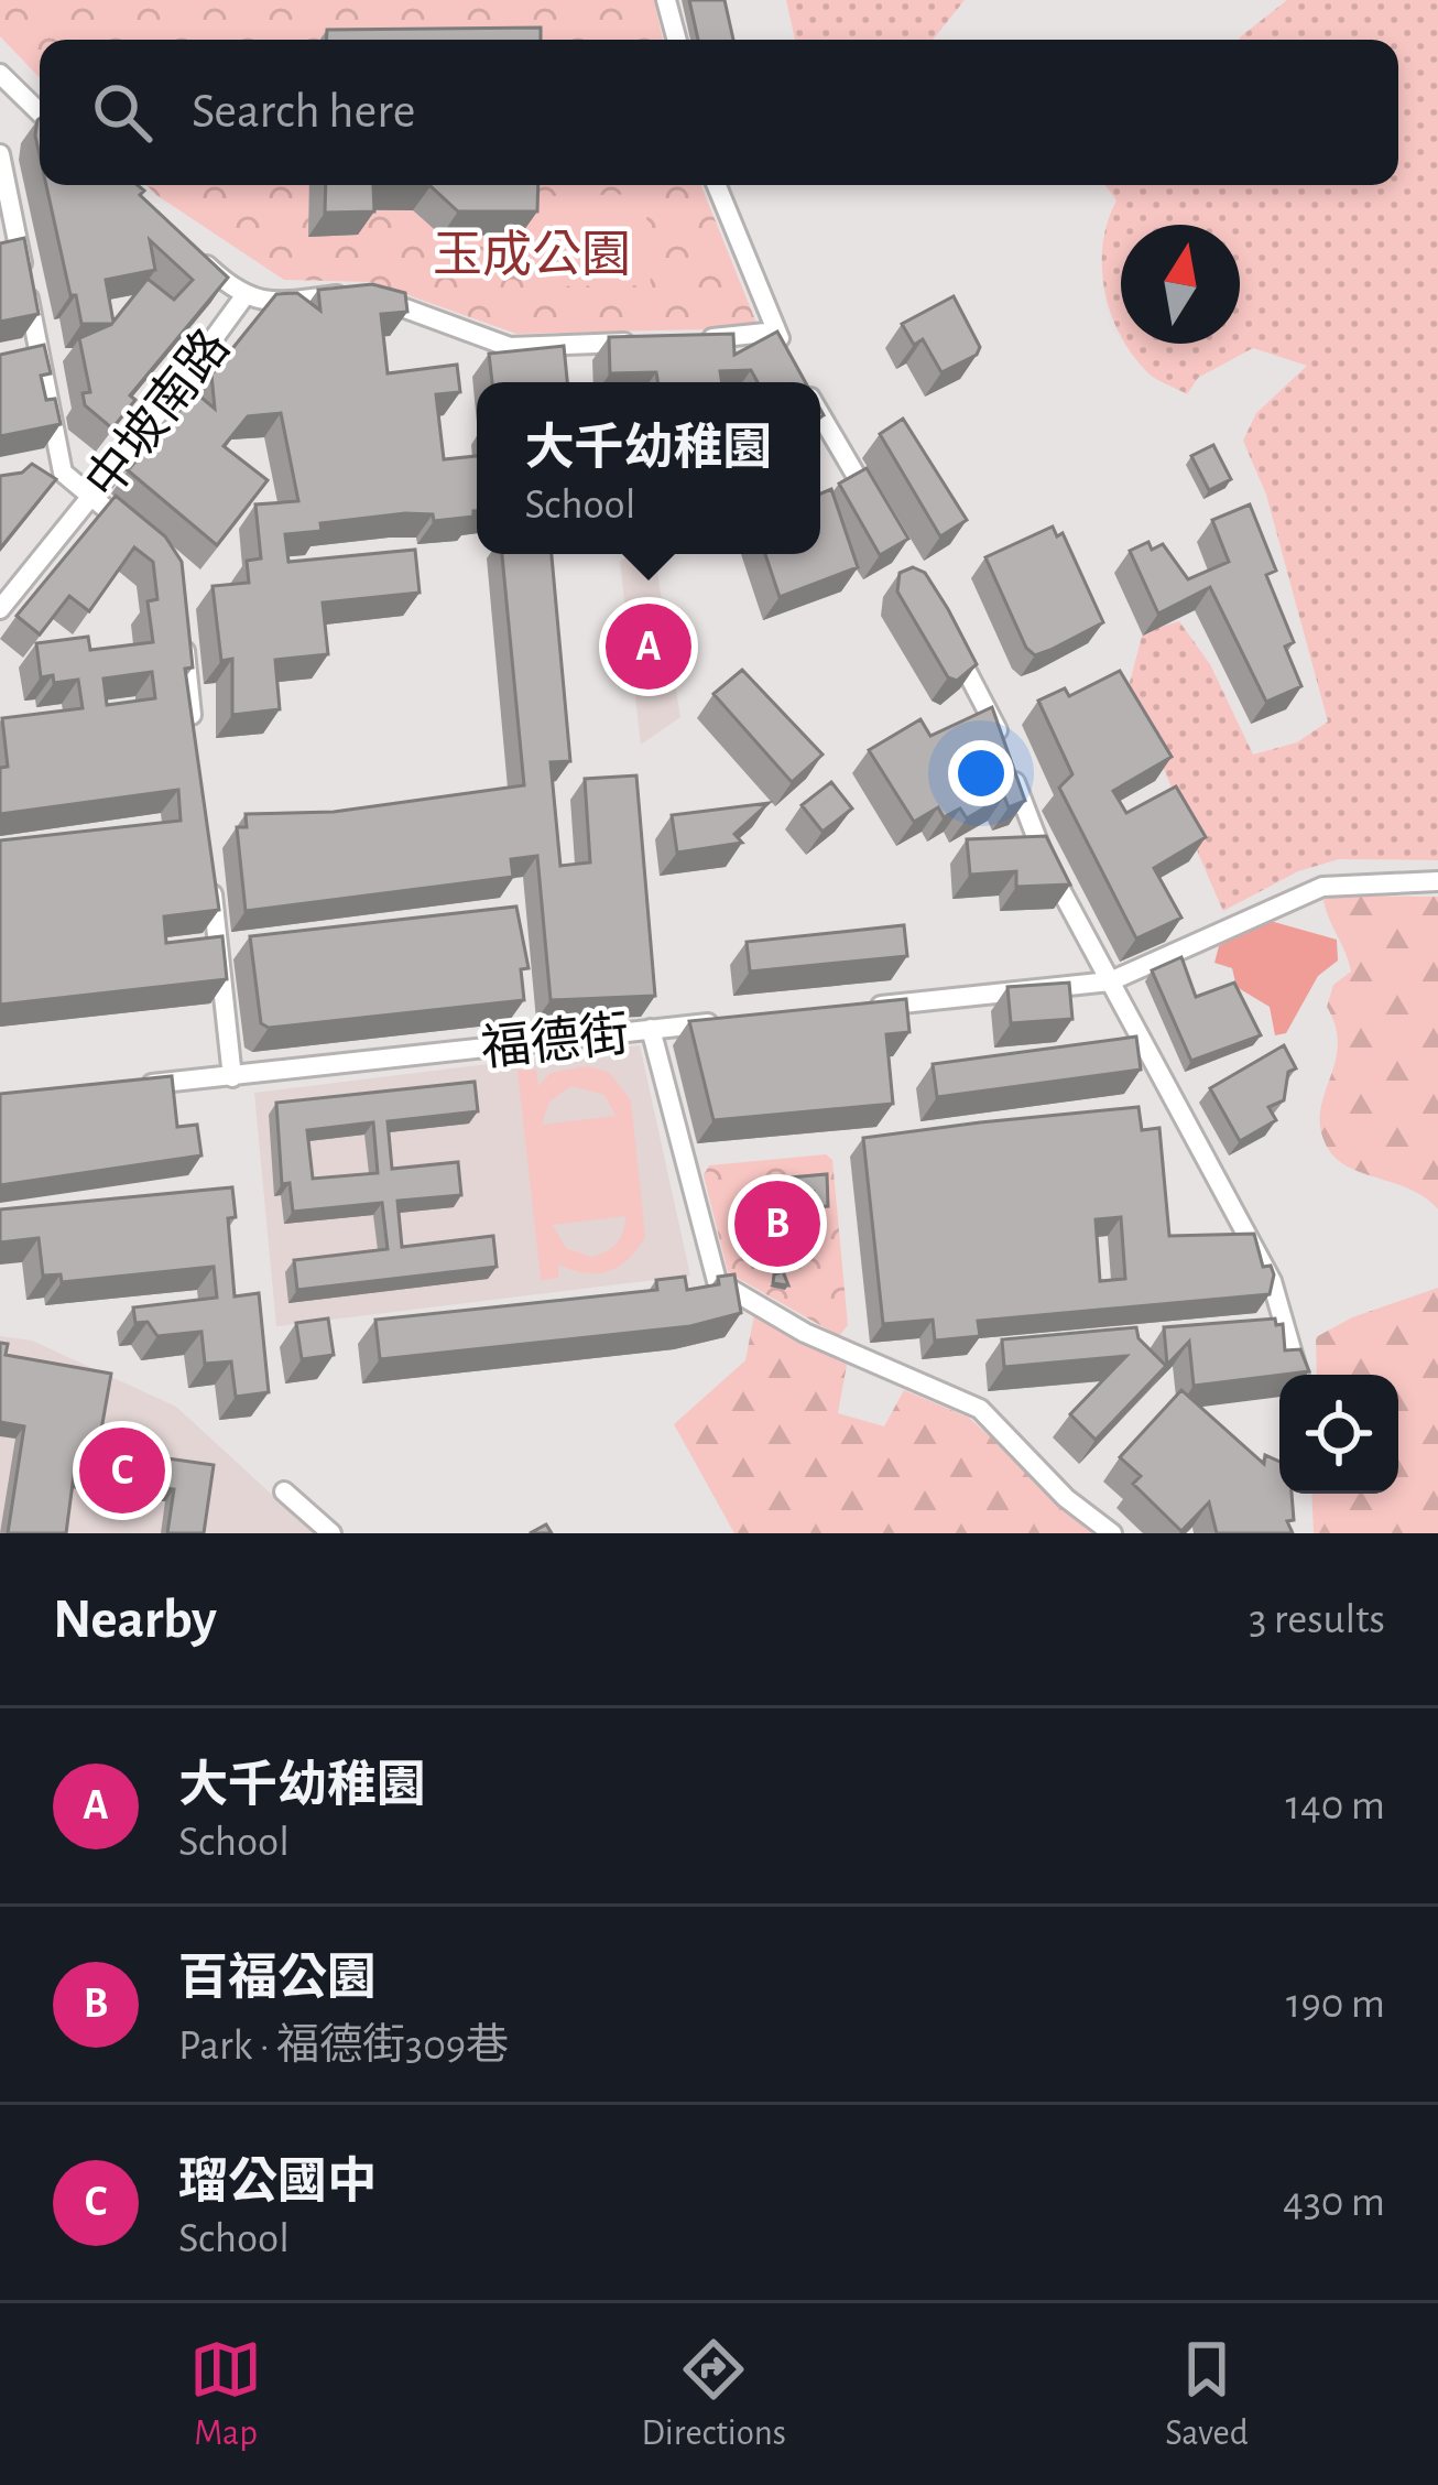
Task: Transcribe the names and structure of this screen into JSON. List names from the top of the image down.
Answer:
{
  "streets": {
    "street": ["中坡南路", "福德街"]
  },
  "parks": ["玉成公園"],
  "north": "top",
  "page": {
    "search": "Search here",
    "popup": ["大千幼稚園", "School"],
    "pins": ["A", "B", "C"],
    "heading": ["Nearby", "3 results"],
    "list": [
      {
        "mark": "A",
        "name": "大千幼稚園",
        "note": "School",
        "value": "140 m"
      },
      {
        "mark": "B",
        "name": "百福公園",
        "note": "Park · 福德街309巷",
        "value": "190 m"
      },
      {
        "mark": "C",
        "name": "瑠公國中",
        "note": "School",
        "value": "430 m"
      }
    ],
    "nav": ["Map", "Directions", "Saved"]
  }
}
